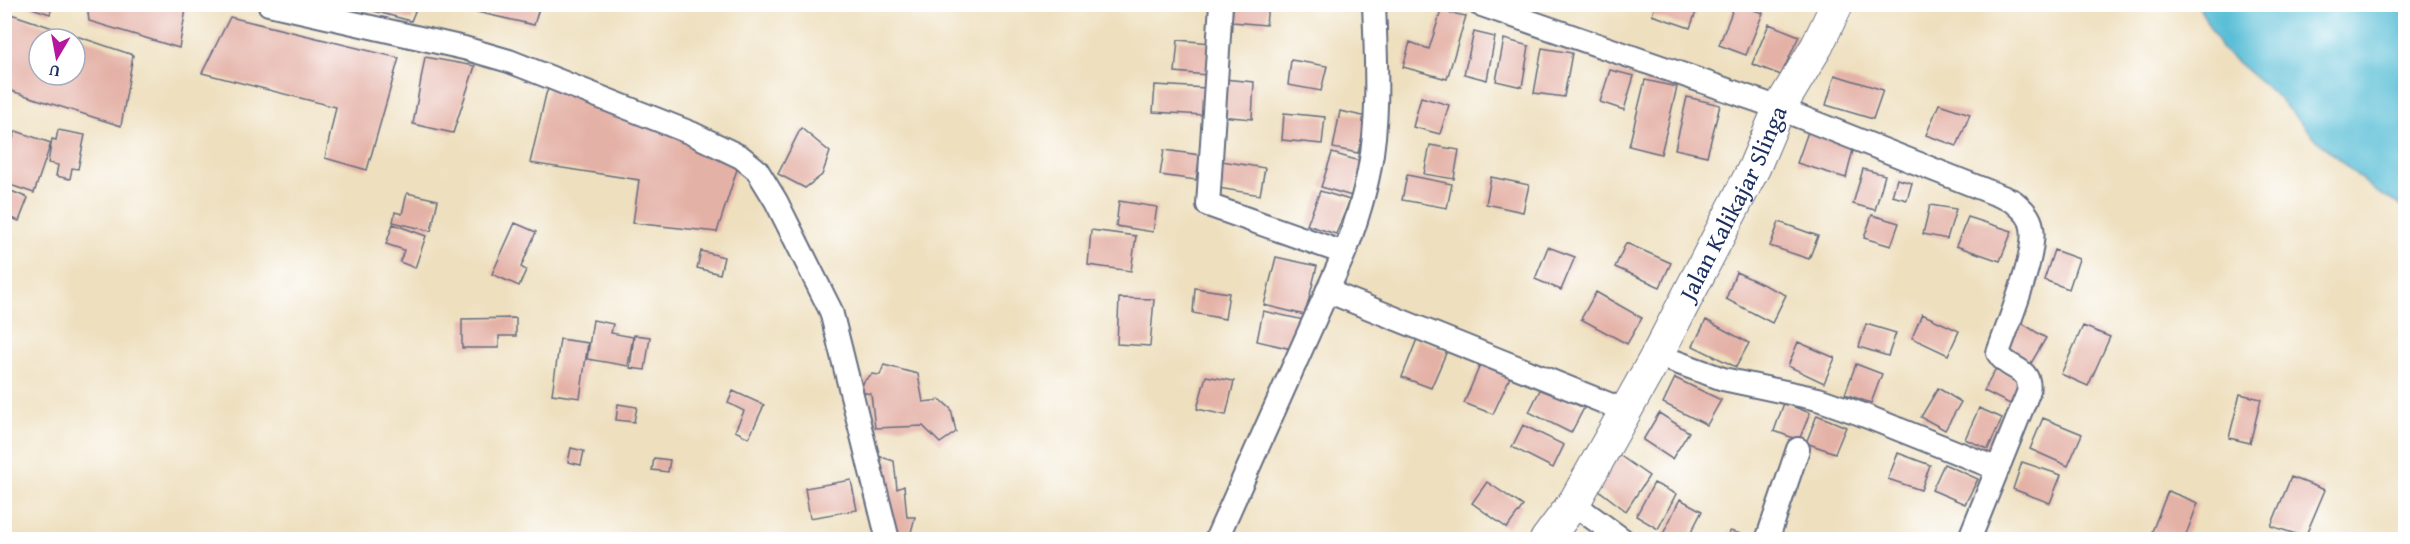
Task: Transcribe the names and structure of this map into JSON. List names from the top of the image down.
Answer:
{
  "streets": {
    "street": ["Jalan Kalikajar Slinga"]
  },
  "north": "bottom"
}
